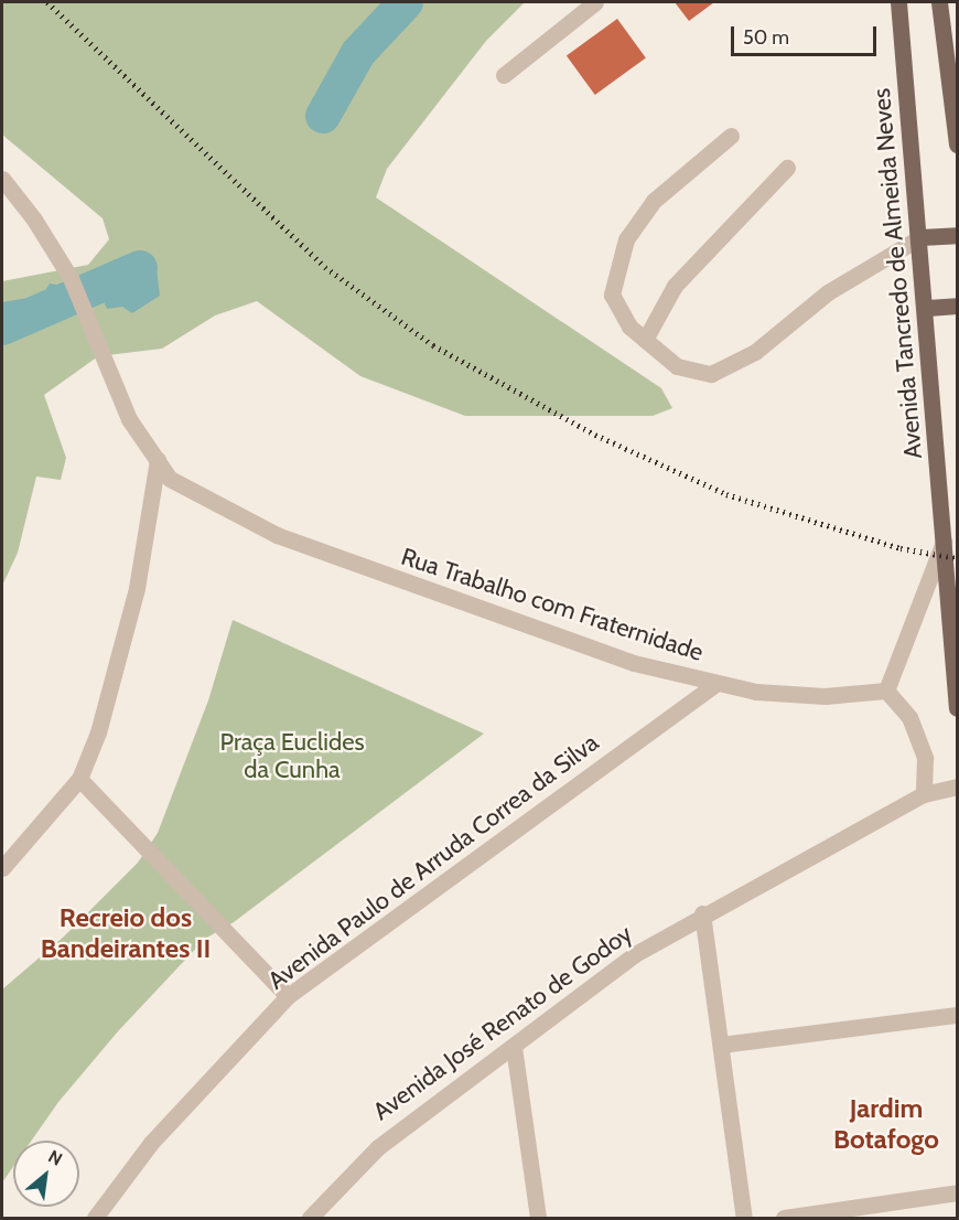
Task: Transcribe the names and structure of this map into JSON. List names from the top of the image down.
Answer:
{
  "streets": {
    "main road": ["Avenida Tancredo de Almeida Neves"],
    "street": ["Rua Trabalho com Fraternidade", "Avenida Paulo de Arruda Correa da Silva", "Avenida José Renato de Godoy"]
  },
  "crossings": [
    ["Avenida Tancredo de Almeida Neves", "Rua Trabalho com Fraternidade"],
    ["Rua Trabalho com Fraternidade", "Avenida Paulo de Arruda Correa da Silva"]
  ],
  "districts": ["Recreio dos Bandeirantes II", "Jardim Botafogo"],
  "parks": ["Praça Euclides da Cunha"],
  "scale_bar": "50 m",
  "north": "top right"
}
